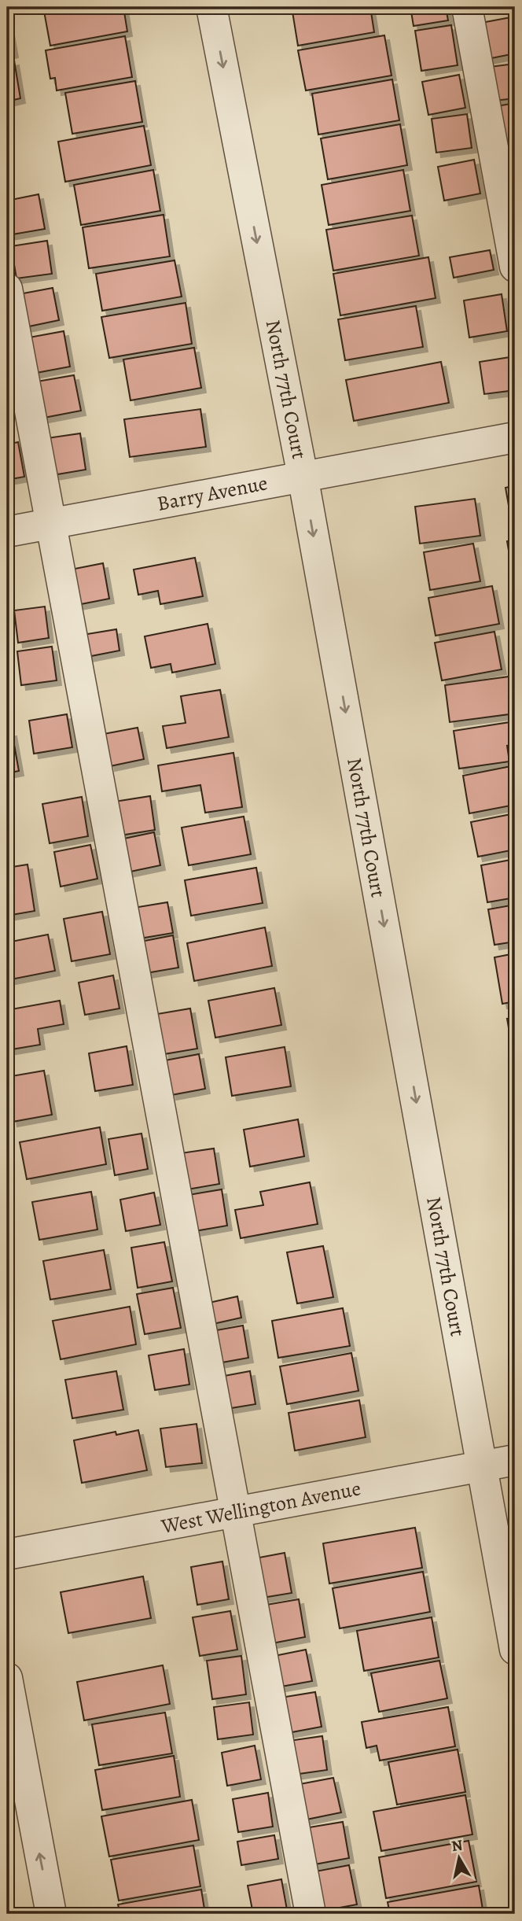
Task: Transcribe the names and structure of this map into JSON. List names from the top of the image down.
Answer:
{
  "streets": {
    "street": ["North 77th Court", "Barry Avenue", "West Wellington Avenue"]
  },
  "crossings": [
    ["North 77th Court", "Barry Avenue"],
    ["North 77th Court", "West Wellington Avenue"]
  ],
  "north": "top"
}
